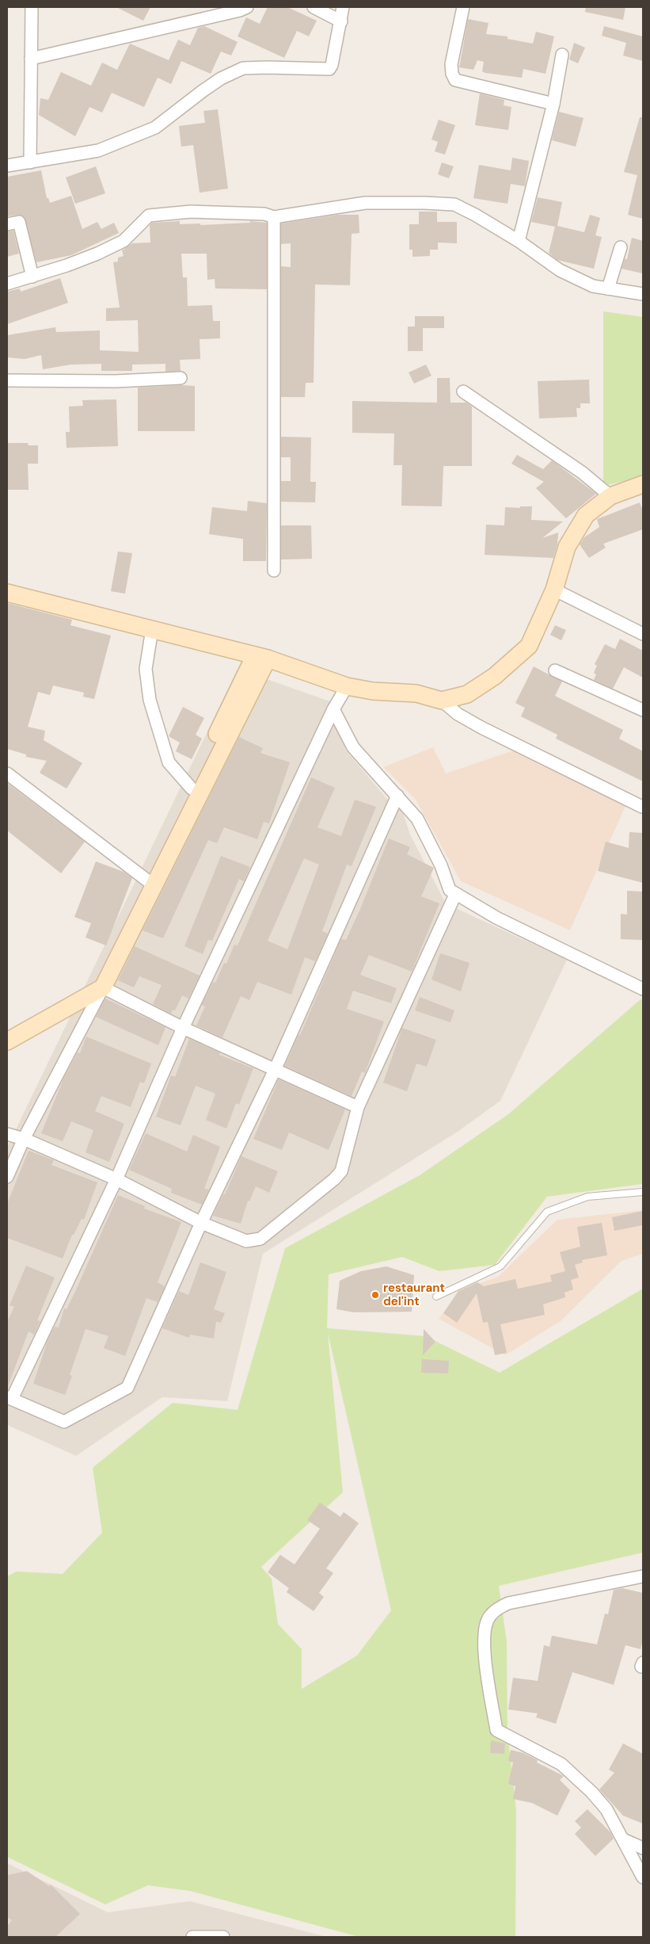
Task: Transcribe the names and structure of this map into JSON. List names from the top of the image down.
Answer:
{
  "places": ["restaurant del'int"]
}
